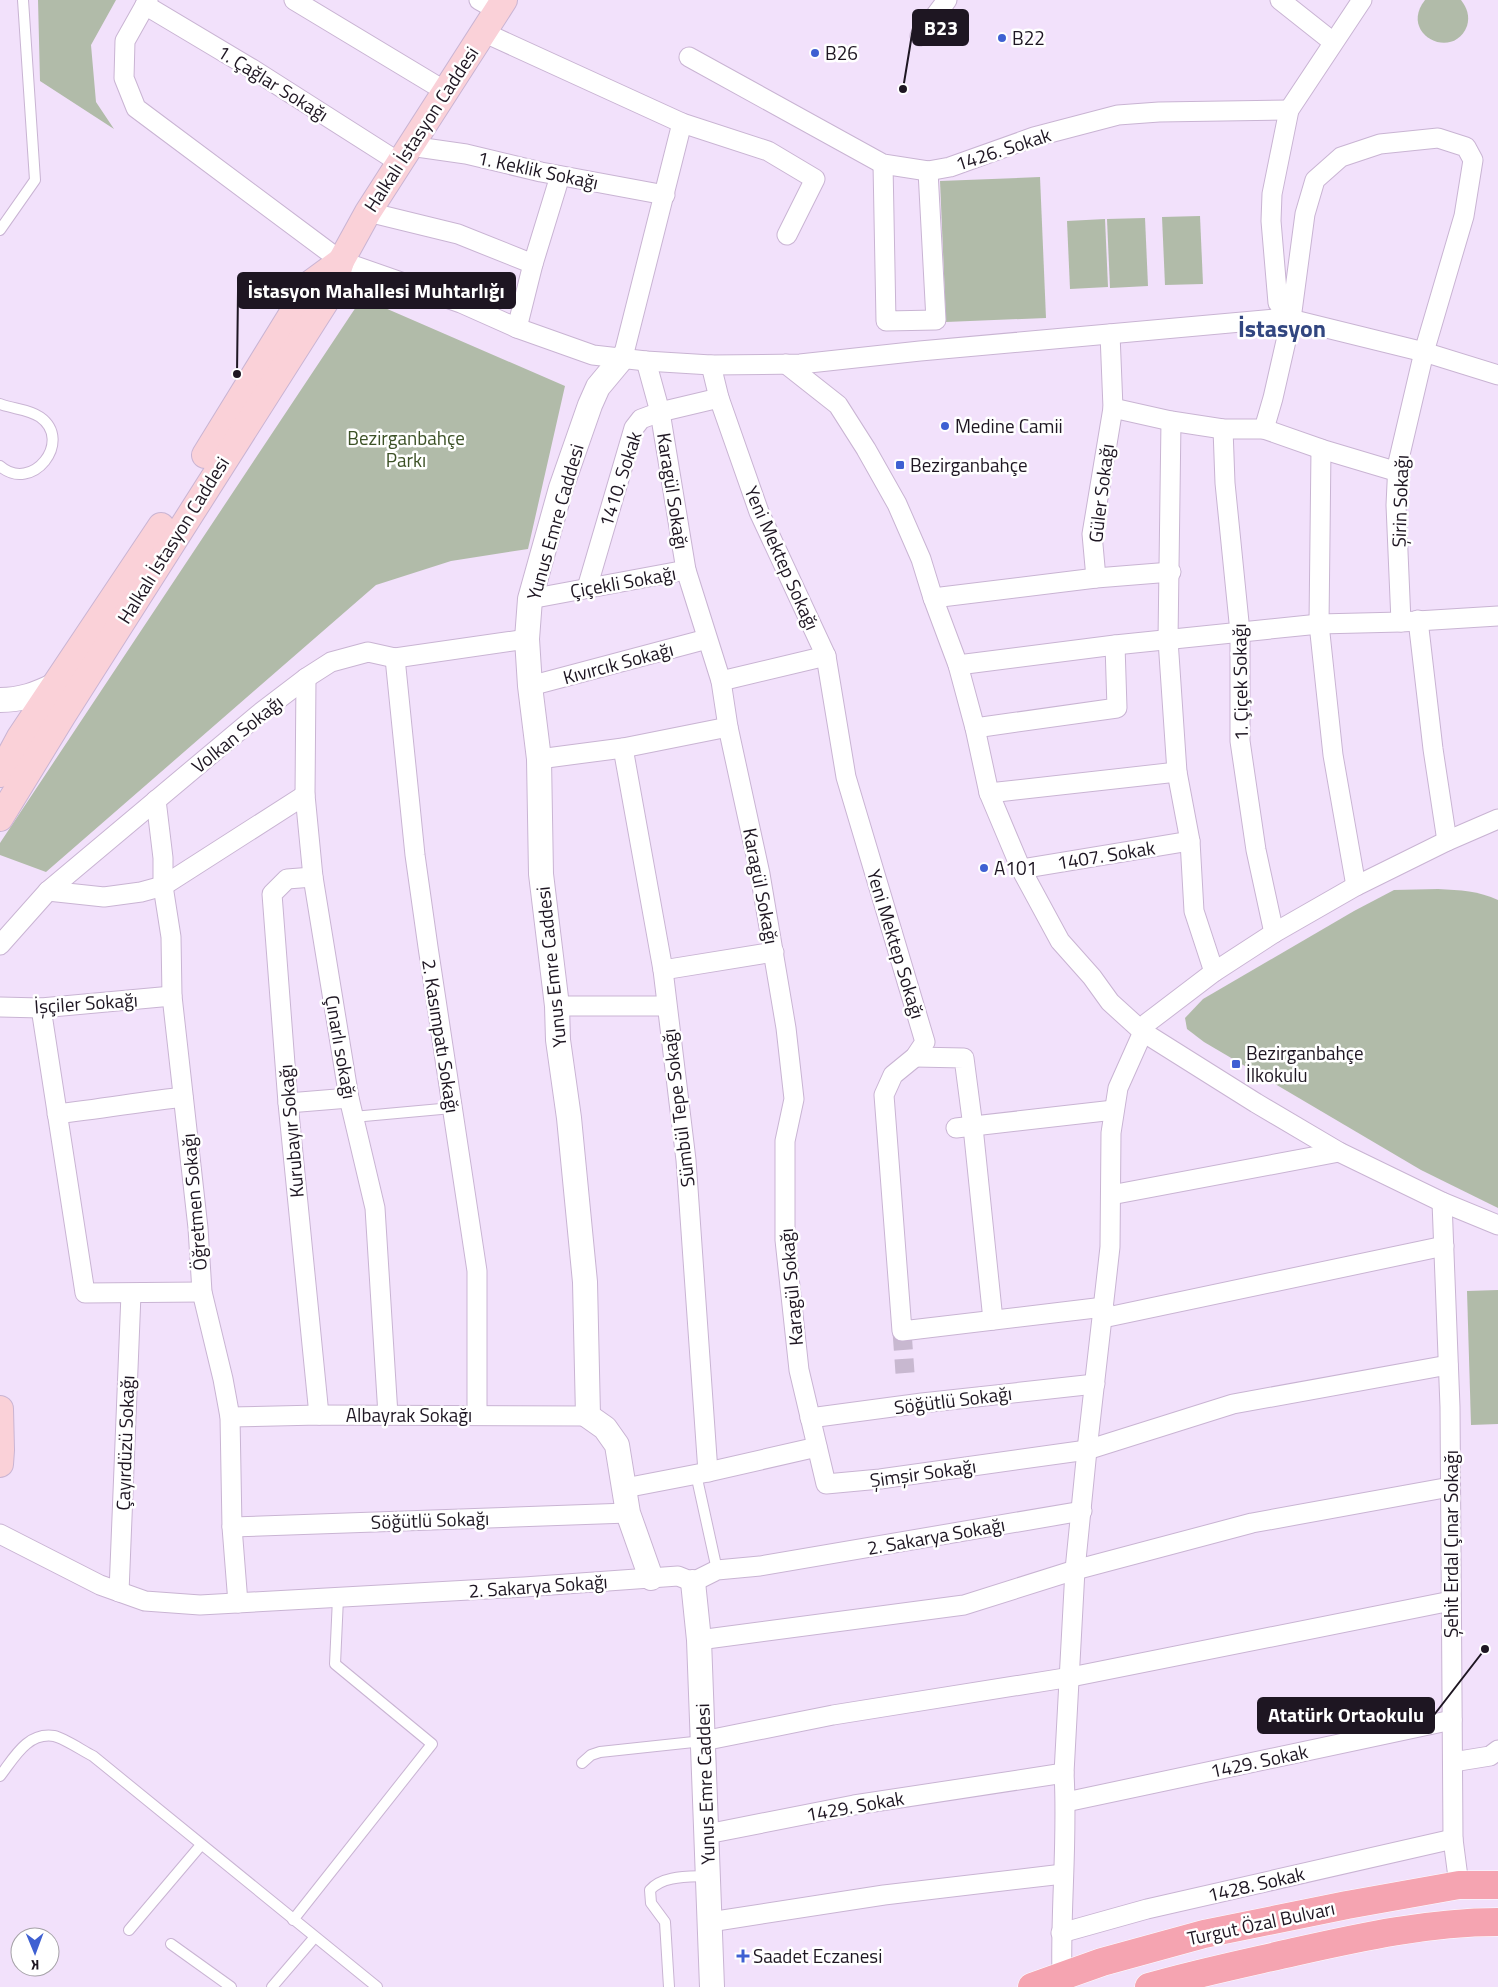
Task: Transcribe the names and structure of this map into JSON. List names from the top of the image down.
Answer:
{
  "streets": {
    "main road": ["Halkalı İstasyon Caddesi", "Turgut Özal Bulvarı"],
    "street": [
      "1. Çağlar Sokağı",
      "1426. Sokak",
      "1. Keklik Sokağı",
      "1410. Sokak",
      "Karagül Sokağı",
      "Güler Sokağı",
      "Şirin Sokağı",
      "Yunus Emre Caddesi",
      "Yeni Mektep Sokağı",
      "Çiçekli Sokağı",
      "Kıvırcık Sokağı",
      "1. Çiçek Sokağı",
      "Volkan Sokağı",
      "1407. Sokak",
      "İşçiler Sokağı",
      "2. Kasımpatı Sokağı",
      "Çınarlı sokağı",
      "Sümbül Tepe Sokağı",
      "Kurubayır Sokağı",
      "Öğretmen Sokağı",
      "Söğütlü Sokağı",
      "Albayrak Sokağı",
      "Çayırdüzü Sokağı",
      "Şimşir Sokağı",
      "2. Sakarya Sokağı",
      "Şehit Erdal Çınar Sokağı",
      "1429. Sokak",
      "1428. Sokak"
    ]
  },
  "crossings": [
    ["1. Çağlar Sokağı", "Halkalı İstasyon Caddesi"],
    ["1. Çağlar Sokağı", "1. Keklik Sokağı"],
    ["Halkalı İstasyon Caddesi", "1. Keklik Sokağı"],
    ["1410. Sokak", "Karagül Sokağı"],
    ["1410. Sokak", "Yeni Mektep Sokağı"],
    ["1410. Sokak", "Çiçekli Sokağı"],
    ["Karagül Sokağı", "Çiçekli Sokağı"],
    ["Karagül Sokağı", "Kıvırcık Sokağı"],
    ["Karagül Sokağı", "Söğütlü Sokağı"],
    ["Karagül Sokağı", "Şimşir Sokağı"],
    ["Yunus Emre Caddesi", "Çiçekli Sokağı"],
    ["Yunus Emre Caddesi", "Kıvırcık Sokağı"],
    ["Yunus Emre Caddesi", "Volkan Sokağı"],
    ["Yunus Emre Caddesi", "Albayrak Sokağı"],
    ["Yunus Emre Caddesi", "2. Sakarya Sokağı"],
    ["Yunus Emre Caddesi", "1429. Sokak"],
    ["Volkan Sokağı", "2. Kasımpatı Sokağı"],
    ["Volkan Sokağı", "Çınarlı sokağı"],
    ["Volkan Sokağı", "Öğretmen Sokağı"],
    ["İşçiler Sokağı", "Öğretmen Sokağı"],
    ["2. Kasımpatı Sokağı", "Albayrak Sokağı"],
    ["Çınarlı sokağı", "Kurubayır Sokağı"],
    ["Çınarlı sokağı", "Albayrak Sokağı"],
    ["Kurubayır Sokağı", "Albayrak Sokağı"],
    ["Öğretmen Sokağı", "Söğütlü Sokağı"],
    ["Öğretmen Sokağı", "Albayrak Sokağı"],
    ["Öğretmen Sokağı", "2. Sakarya Sokağı"],
    ["Söğütlü Sokağı", "Şimşir Sokağı"],
    ["Çayırdüzü Sokağı", "2. Sakarya Sokağı"],
    ["Şehit Erdal Çınar Sokağı", "1429. Sokak"],
    ["Şehit Erdal Çınar Sokağı", "1428. Sokak"],
    ["Şehit Erdal Çınar Sokağı", "Turgut Özal Bulvarı"]
  ],
  "districts": ["İstasyon"],
  "parks": ["Bezirganbahçe Parkı"],
  "places": {
    "other": [
      "B22",
      "B26",
      "B23",
      "İstasyon Mahallesi Muhtarlığı",
      "Medine Camii",
      "A101",
      "Atatürk Ortaokulu"
    ],
    "transit": ["Bezirganbahçe", "Bezirganbahçe İlkokulu"],
    "health": ["Saadet Eczanesi"]
  },
  "north": "bottom"
}
